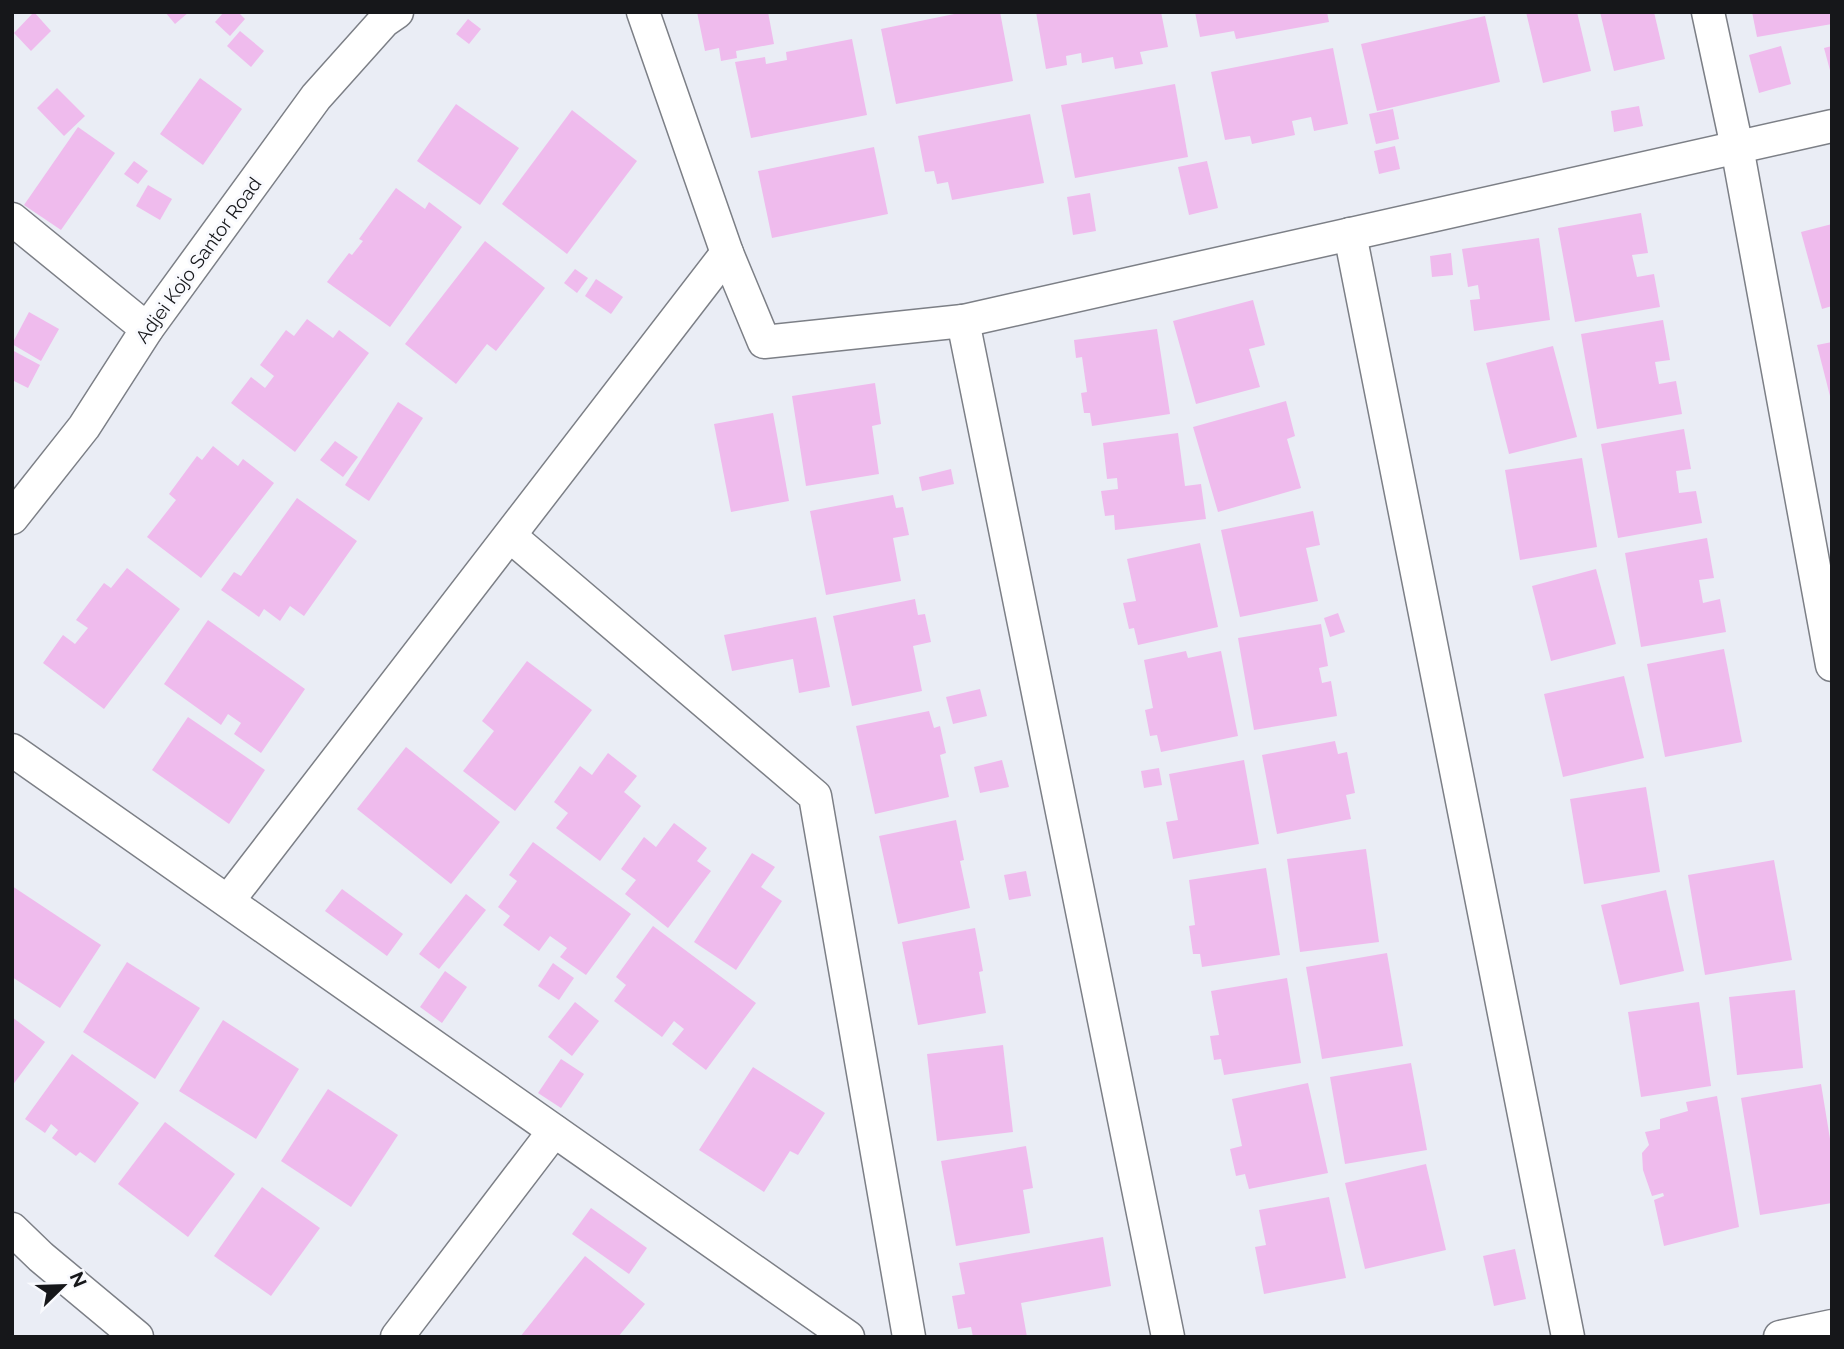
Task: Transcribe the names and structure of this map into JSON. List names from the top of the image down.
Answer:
{
  "streets": {
    "street": ["Adjei Kojo Santor Road"]
  },
  "north": "top right"
}
